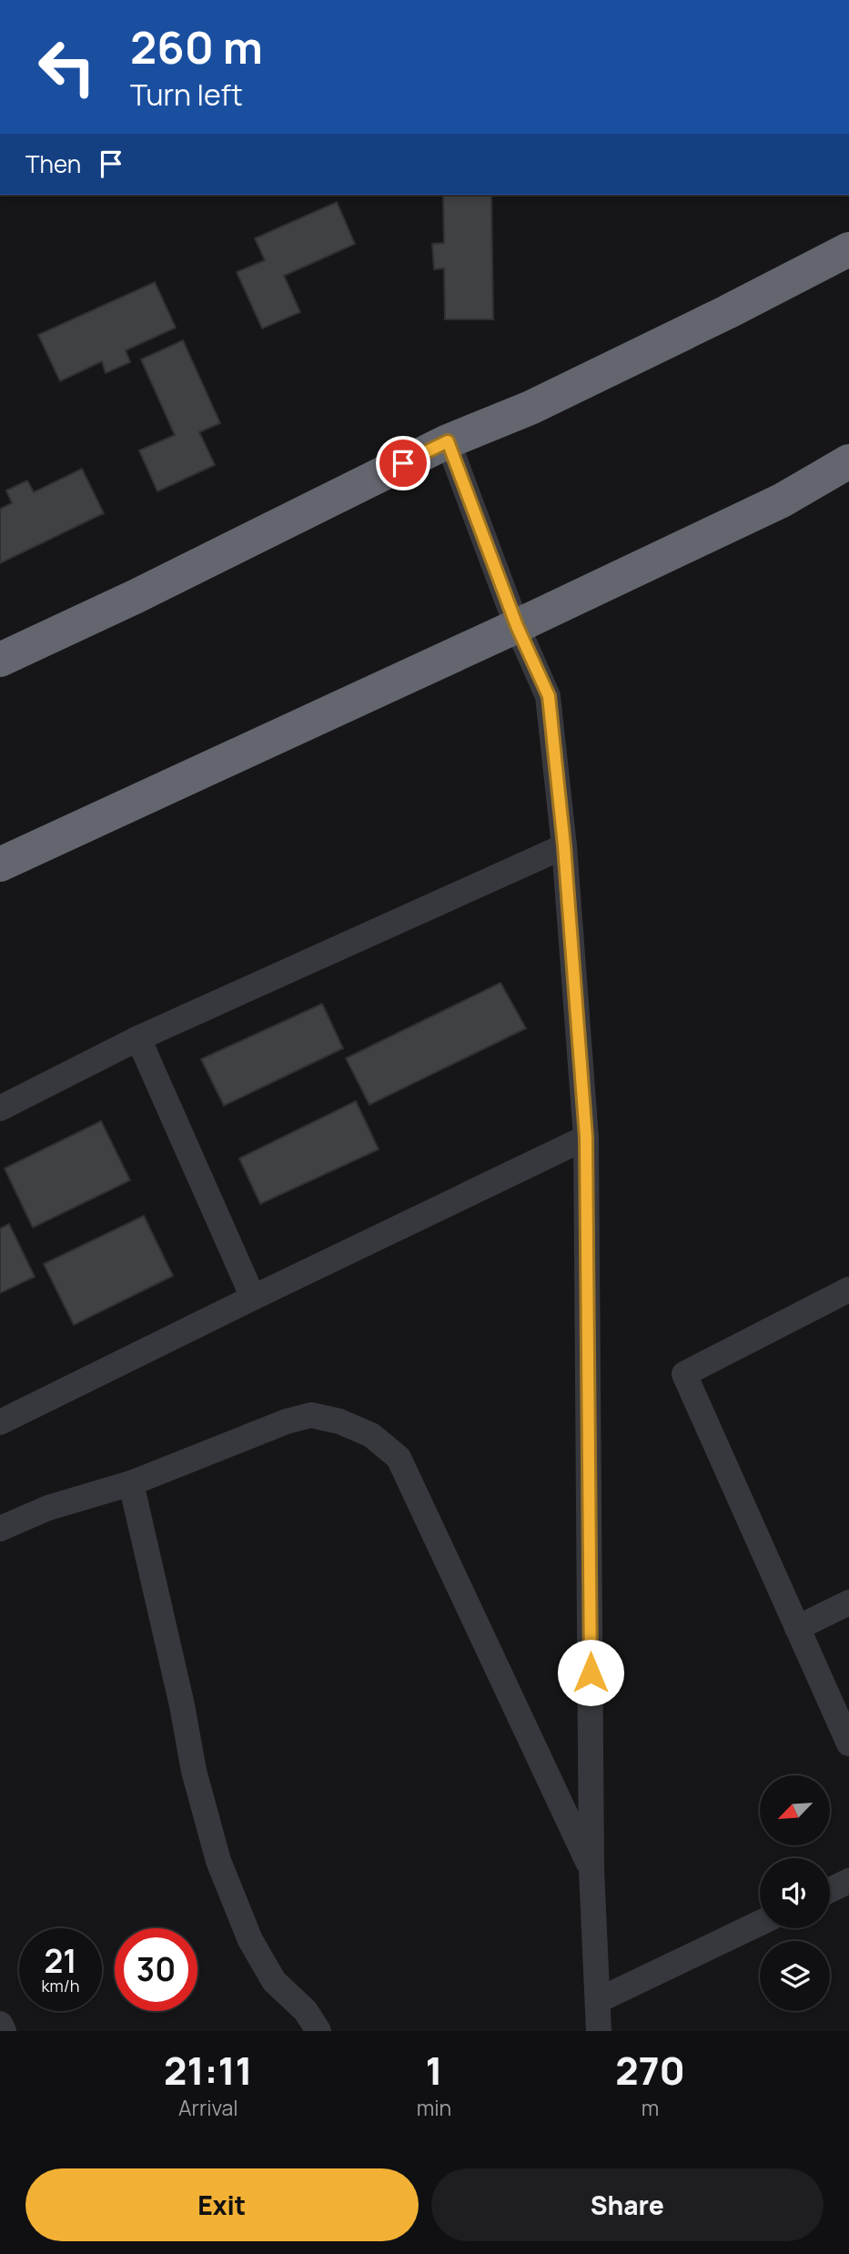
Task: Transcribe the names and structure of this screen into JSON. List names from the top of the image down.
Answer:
{
  "north": "bottom left",
  "page": {
    "turn": ["260 m", "Turn left"],
    "then": "Then",
    "speed": "21 km/h",
    "limit": "30",
    "eta": [
      "21:11",
      "Arrival",
      "1",
      "min",
      "270",
      "m"
    ],
    "buttons": ["Exit", "Share"]
  }
}
